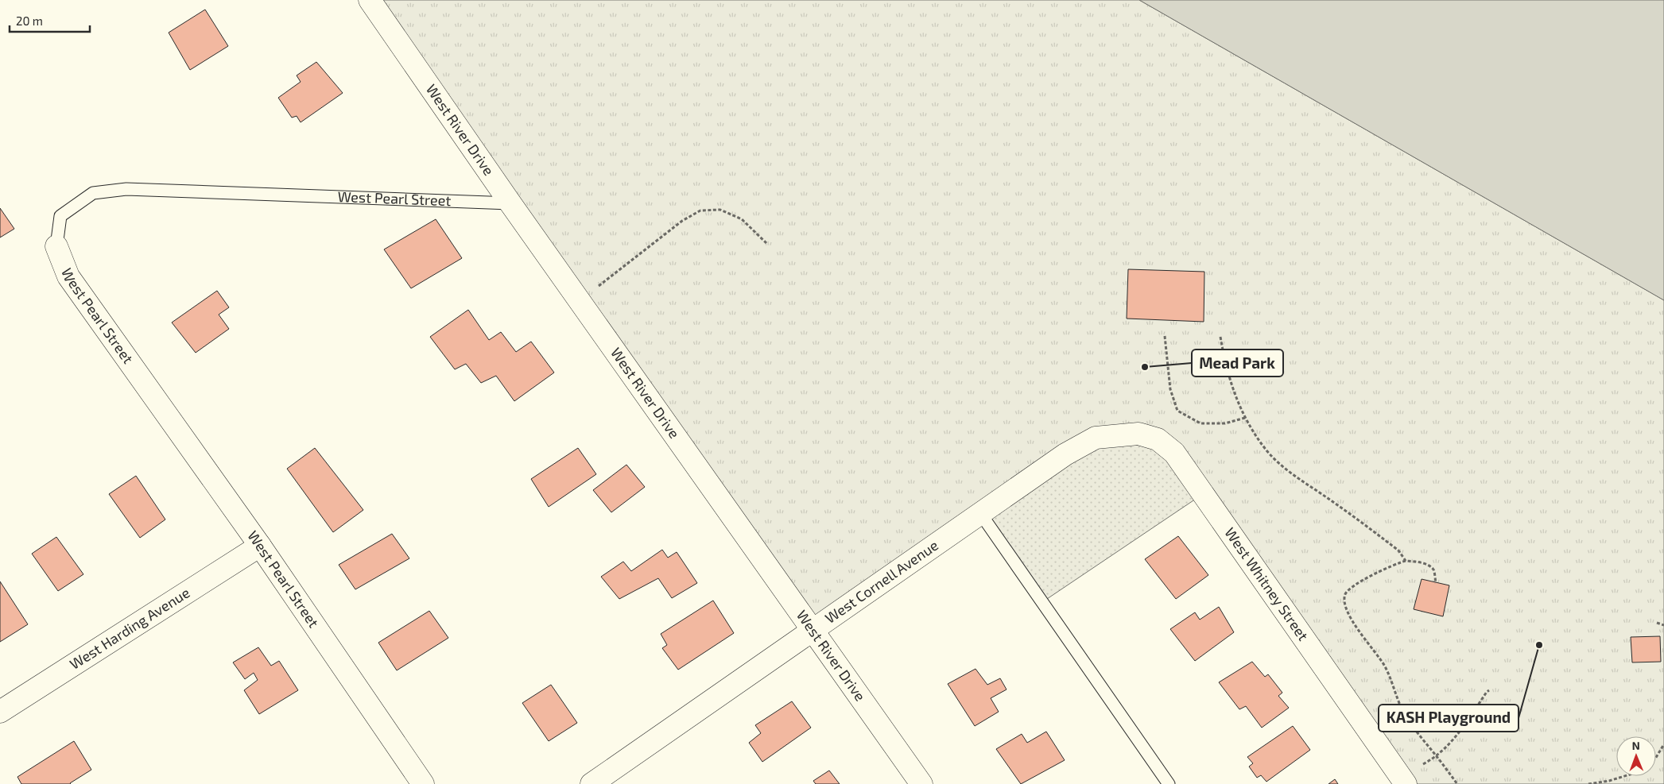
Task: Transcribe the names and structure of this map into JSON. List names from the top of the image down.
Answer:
{
  "streets": {
    "street": [
      "West River Drive",
      "West Pearl Street",
      "West Cornell Avenue",
      "West Whitney Street",
      "West Harding Avenue"
    ]
  },
  "crossings": [
    ["West River Drive", "West Pearl Street"],
    ["West River Drive", "West Cornell Avenue"],
    ["West Pearl Street", "West Harding Avenue"],
    ["West Cornell Avenue", "West Whitney Street"]
  ],
  "places": ["Mead Park", "KASH Playground"],
  "scale_bar": "20 m",
  "north": "top"
}
